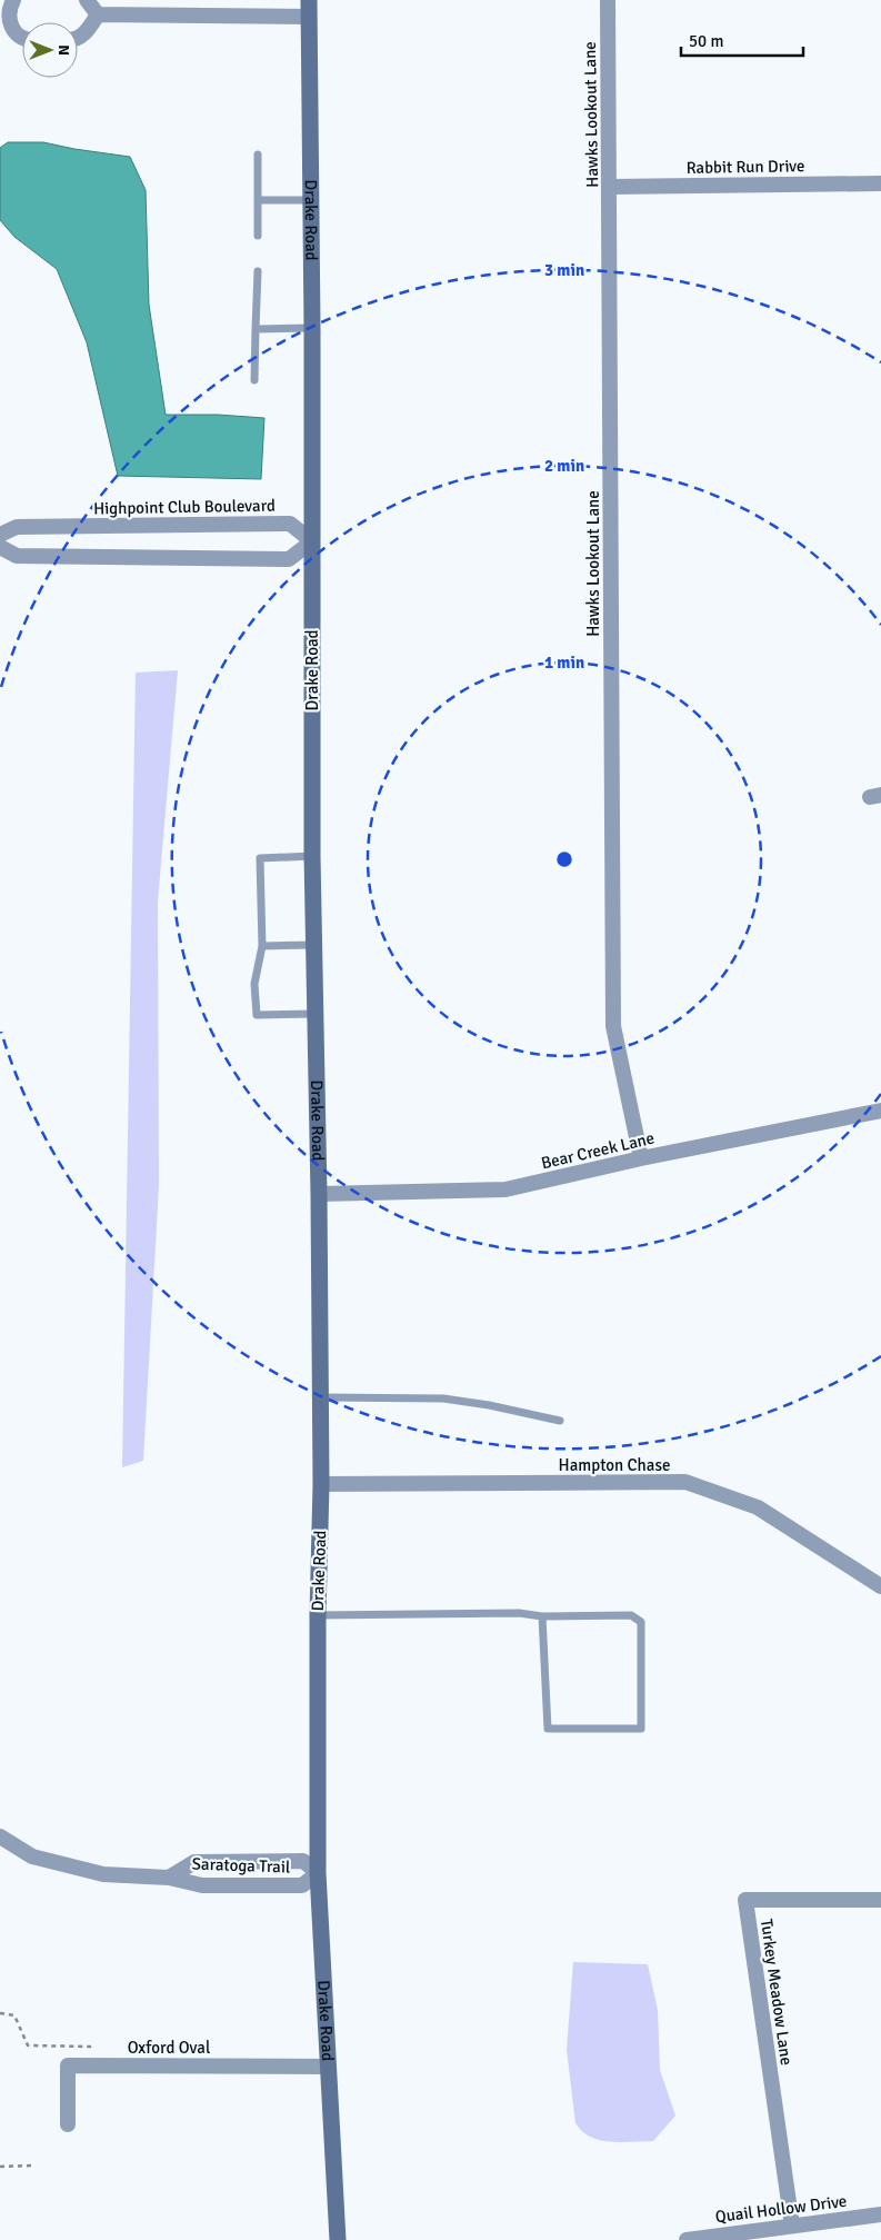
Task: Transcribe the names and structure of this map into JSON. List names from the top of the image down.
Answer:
{
  "streets": {
    "street": [
      "Hawks Lookout Lane",
      "Rabbit Run Drive",
      "Drake Road",
      "Highpoint Club Boulevard",
      "Bear Creek Lane",
      "Hampton Chase",
      "Saratoga Trail",
      "Turkey Meadow Lane",
      "Oxford Oval",
      "Quail Hollow Drive"
    ]
  },
  "crossings": [
    ["Hawks Lookout Lane", "Rabbit Run Drive"],
    ["Hawks Lookout Lane", "Bear Creek Lane"],
    ["Drake Road", "Highpoint Club Boulevard"],
    ["Drake Road", "Bear Creek Lane"],
    ["Drake Road", "Hampton Chase"],
    ["Drake Road", "Saratoga Trail"],
    ["Drake Road", "Oxford Oval"],
    ["Turkey Meadow Lane", "Quail Hollow Drive"]
  ],
  "scale_bar": "50 m",
  "north": "right",
  "rings": ["3 min", "2 min", "1 min"]
}
